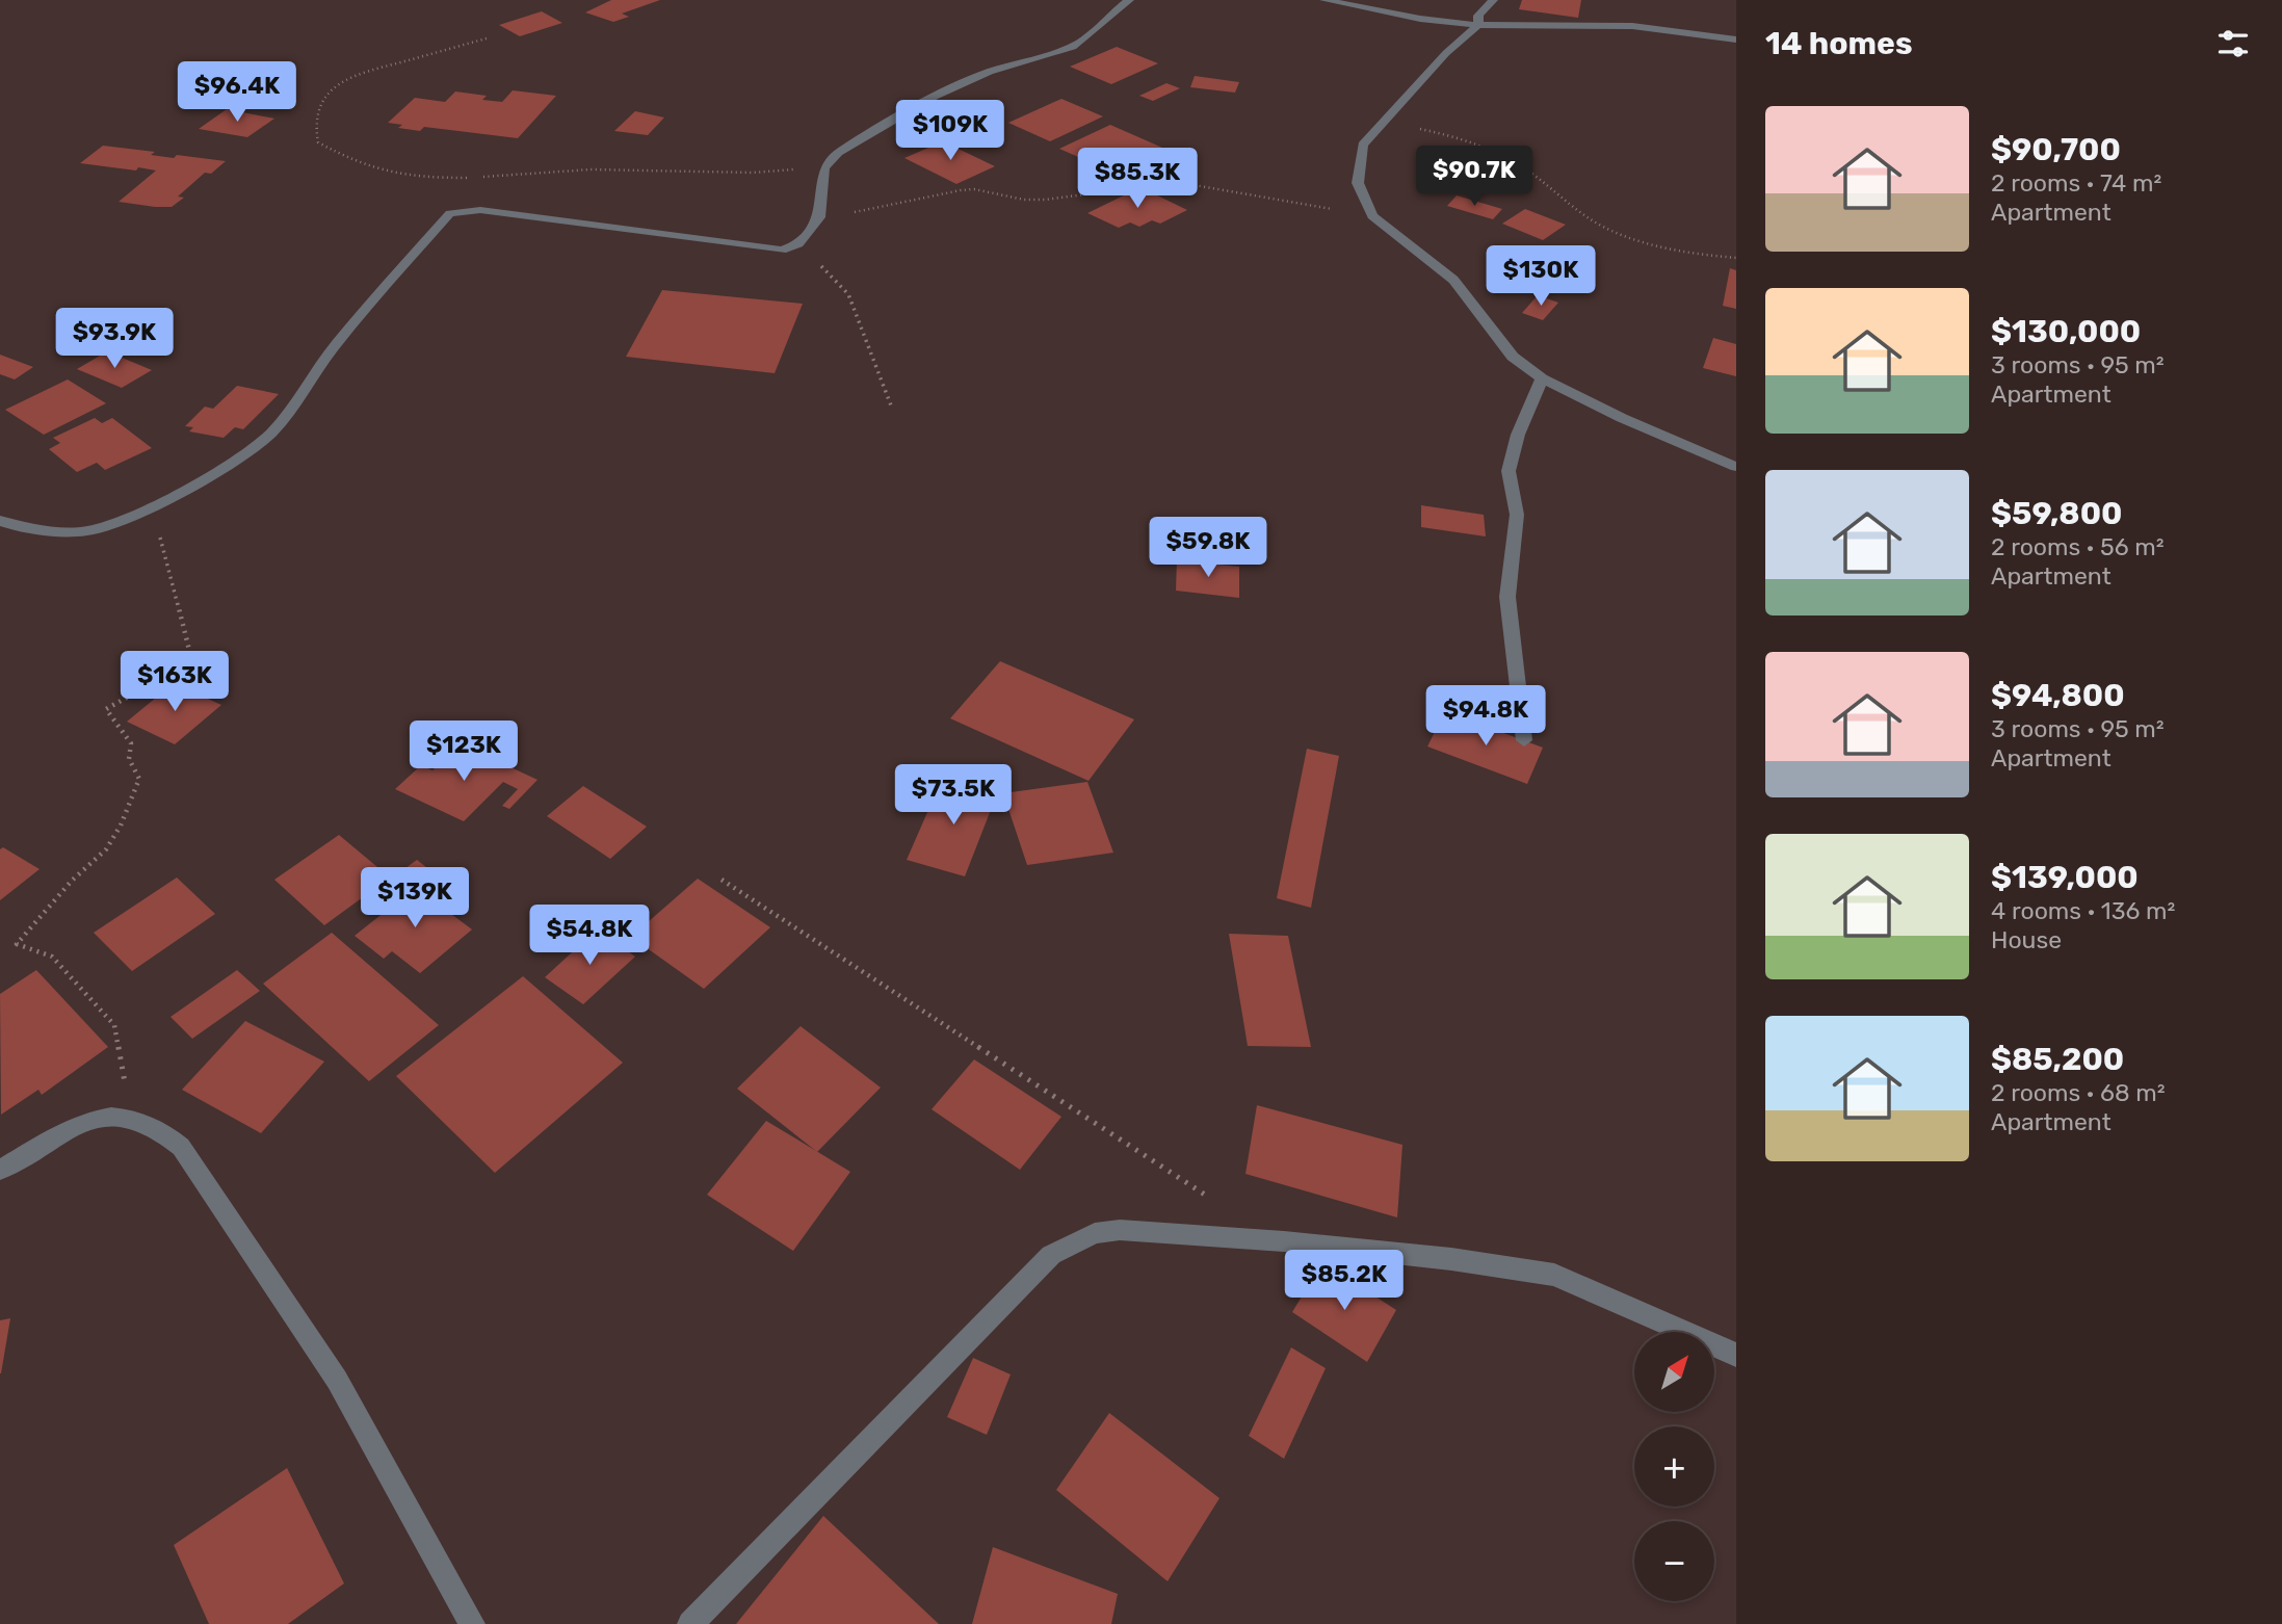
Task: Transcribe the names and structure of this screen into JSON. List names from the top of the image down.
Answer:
{
  "north": "top right",
  "page": {
    "heading": "14 homes",
    "price": [
      "$96.4K",
      "$109K",
      "$90.7K",
      "$85.3K",
      "$130K",
      "$93.9K",
      "$59.8K",
      "$163K",
      "$94.8K",
      "$123K",
      "$73.5K",
      "$139K",
      "$54.8K",
      "$85.2K"
    ],
    "list": [
      {
        "name": "$90,700",
        "note": "2 rooms · 74 m² · Apartment"
      },
      {
        "name": "$130,000",
        "note": "3 rooms · 95 m² · Apartment"
      },
      {
        "name": "$59,800",
        "note": "2 rooms · 56 m² · Apartment"
      },
      {
        "name": "$94,800",
        "note": "3 rooms · 95 m² · Apartment"
      },
      {
        "name": "$139,000",
        "note": "4 rooms · 136 m² · House"
      },
      {
        "name": "$85,200",
        "note": "2 rooms · 68 m² · Apartment"
      }
    ],
    "map_buttons": ["+", "−"]
  }
}
